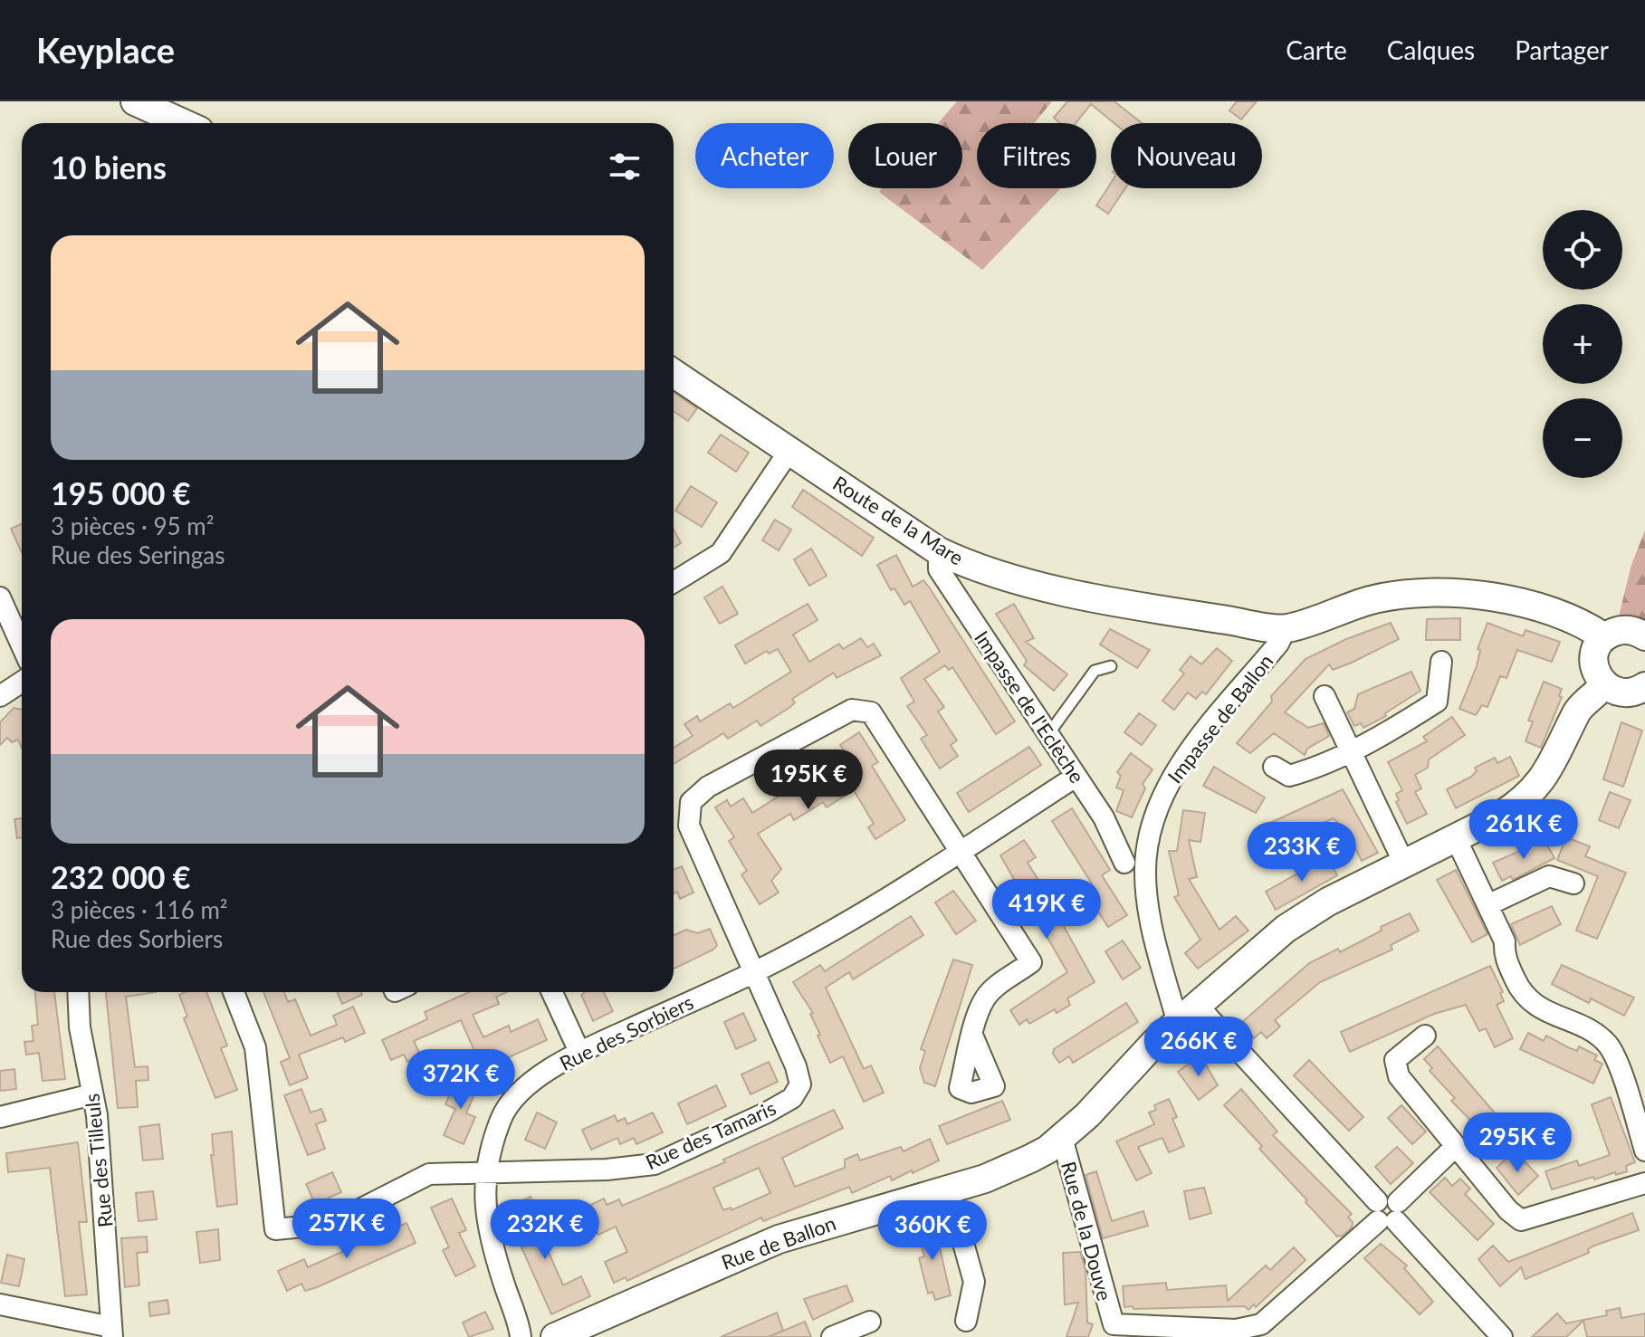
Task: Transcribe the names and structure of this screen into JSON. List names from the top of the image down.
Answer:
{
  "streets": {
    "street": [
      "Route de la Mare",
      "Impasse de l'Eclèche",
      "Impasse de Ballon",
      "Rue des Sorbiers",
      "Rue des Tamaris",
      "Rue des Tilleuls",
      "Rue de la Douve",
      "Rue de Ballon"
    ]
  },
  "crossings": [
    ["Route de la Mare", "Impasse de l'Eclèche"],
    ["Route de la Mare", "Impasse de Ballon"],
    ["Impasse de l'Eclèche", "Rue des Sorbiers"],
    ["Impasse de Ballon", "Rue de Ballon"],
    ["Rue des Sorbiers", "Rue des Tamaris"],
    ["Rue de la Douve", "Rue de Ballon"]
  ],
  "page": {
    "header": "Keyplace",
    "nav": ["Carte", "Calques", "Partager"],
    "chip": [
      "Acheter",
      "Louer",
      "Filtres",
      "Nouveau"
    ],
    "heading": "10 biens",
    "map_buttons": ["+", "−"],
    "list": [
      {
        "name": "195 000 €",
        "note": "3 pièces · 95 m² · Rue des Seringas"
      },
      {
        "name": "232 000 €",
        "note": "3 pièces · 116 m² · Rue des Sorbiers"
      }
    ],
    "price": [
      "195K €",
      "261K €",
      "233K €",
      "419K €",
      "266K €",
      "372K €",
      "295K €",
      "257K €",
      "232K €",
      "360K €"
    ]
  }
}
